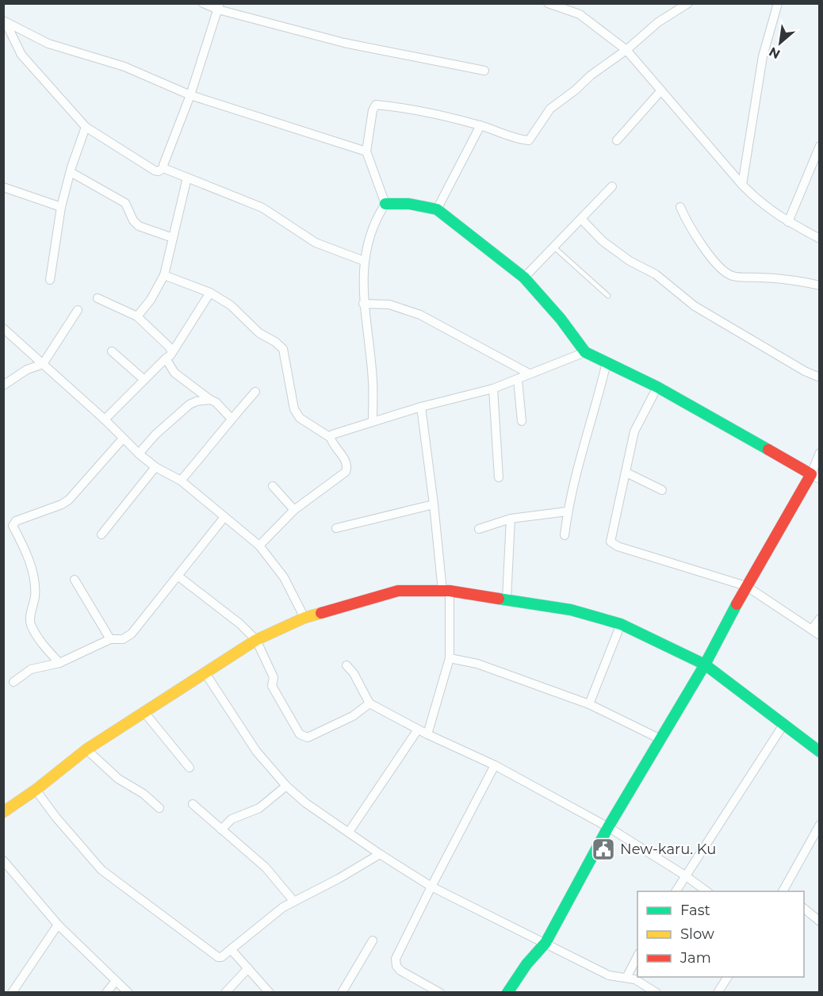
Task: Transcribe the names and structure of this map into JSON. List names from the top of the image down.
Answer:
{
  "places": {
    "public building": ["New-karu. Ku"]
  },
  "legend": ["Fast", "Slow", "Jam"],
  "north": "bottom left"
}
